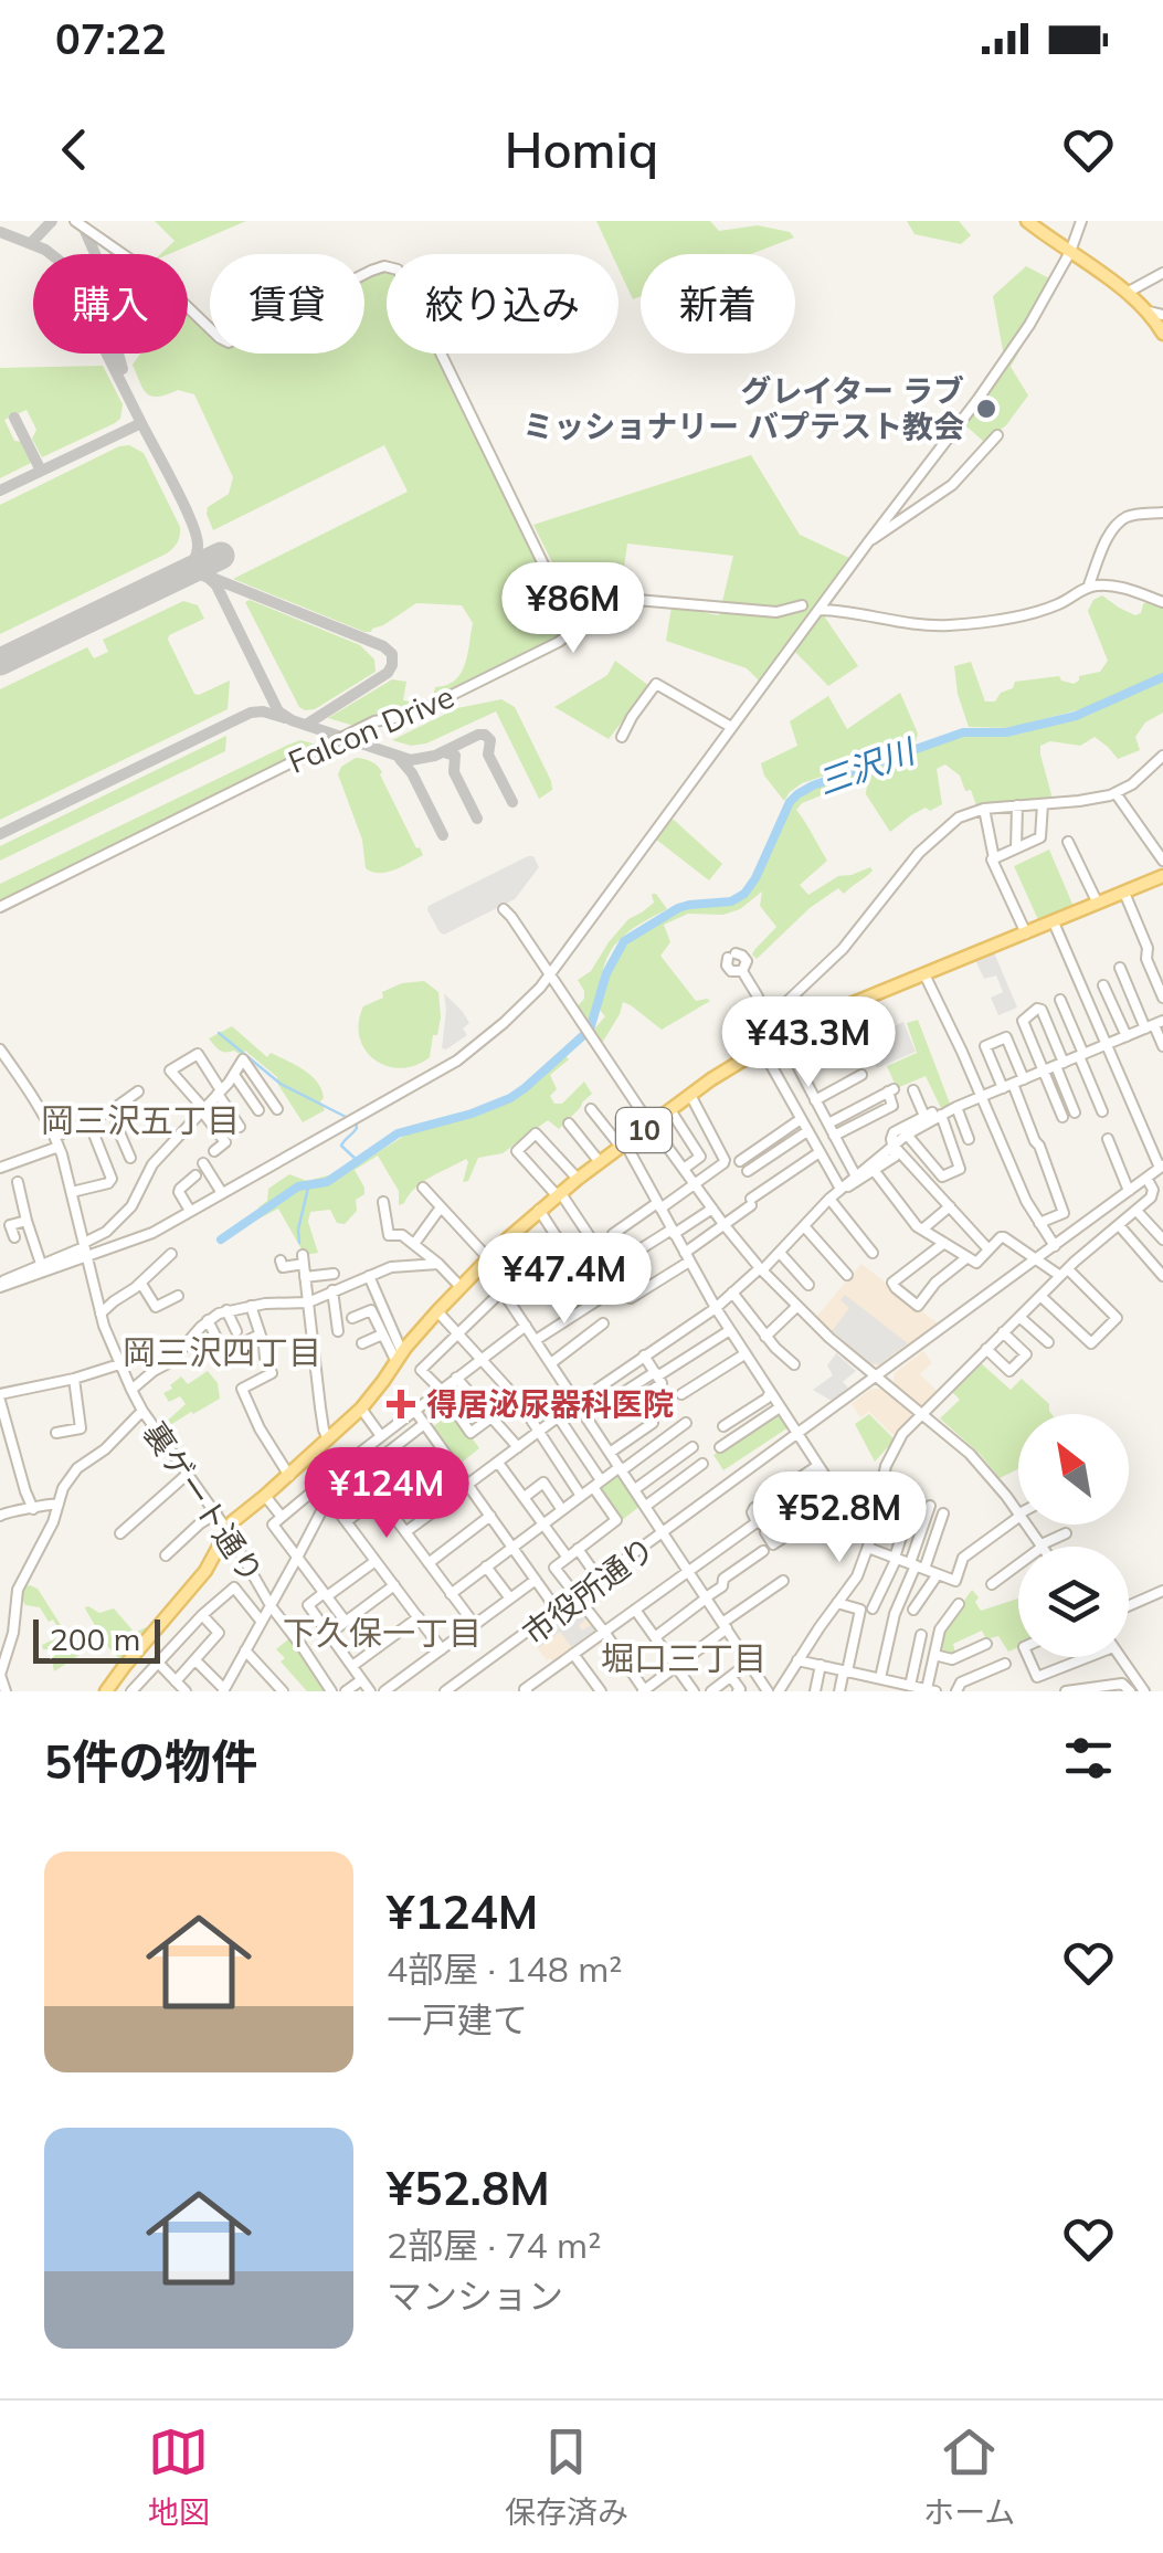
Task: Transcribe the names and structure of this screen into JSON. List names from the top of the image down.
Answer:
{
  "streets": {
    "main road": ["10"],
    "street": ["Falcon Drive", "裏ゲート通り", "市役所通り"]
  },
  "crossings": [
    ["10", "裏ゲート通り"]
  ],
  "districts": [
    "岡三沢五丁目",
    "岡三沢四丁目",
    "下久保一丁目",
    "堀口三丁目"
  ],
  "water": ["三沢川"],
  "places": {
    "other": ["グレイター ラブ ミッショナリー バプテスト教会"],
    "health": ["得居泌尿器科医院"]
  },
  "scale_bar": "200 m",
  "north": "top left",
  "page": {
    "status": "07:22",
    "header": "Homiq",
    "chip": [
      "購入",
      "賃貸",
      "絞り込み",
      "新着"
    ],
    "price": [
      "¥86M",
      "¥43.3M",
      "¥47.4M",
      "¥124M",
      "¥52.8M"
    ],
    "scale": "200 m",
    "heading": "5件の物件",
    "list": [
      {
        "name": "¥124M",
        "note": "4部屋 · 148 m² · 一戸建て"
      },
      {
        "name": "¥52.8M",
        "note": "2部屋 · 74 m² · マンション"
      }
    ],
    "tabs": ["地図", "保存済み", "ホーム"]
  }
}
